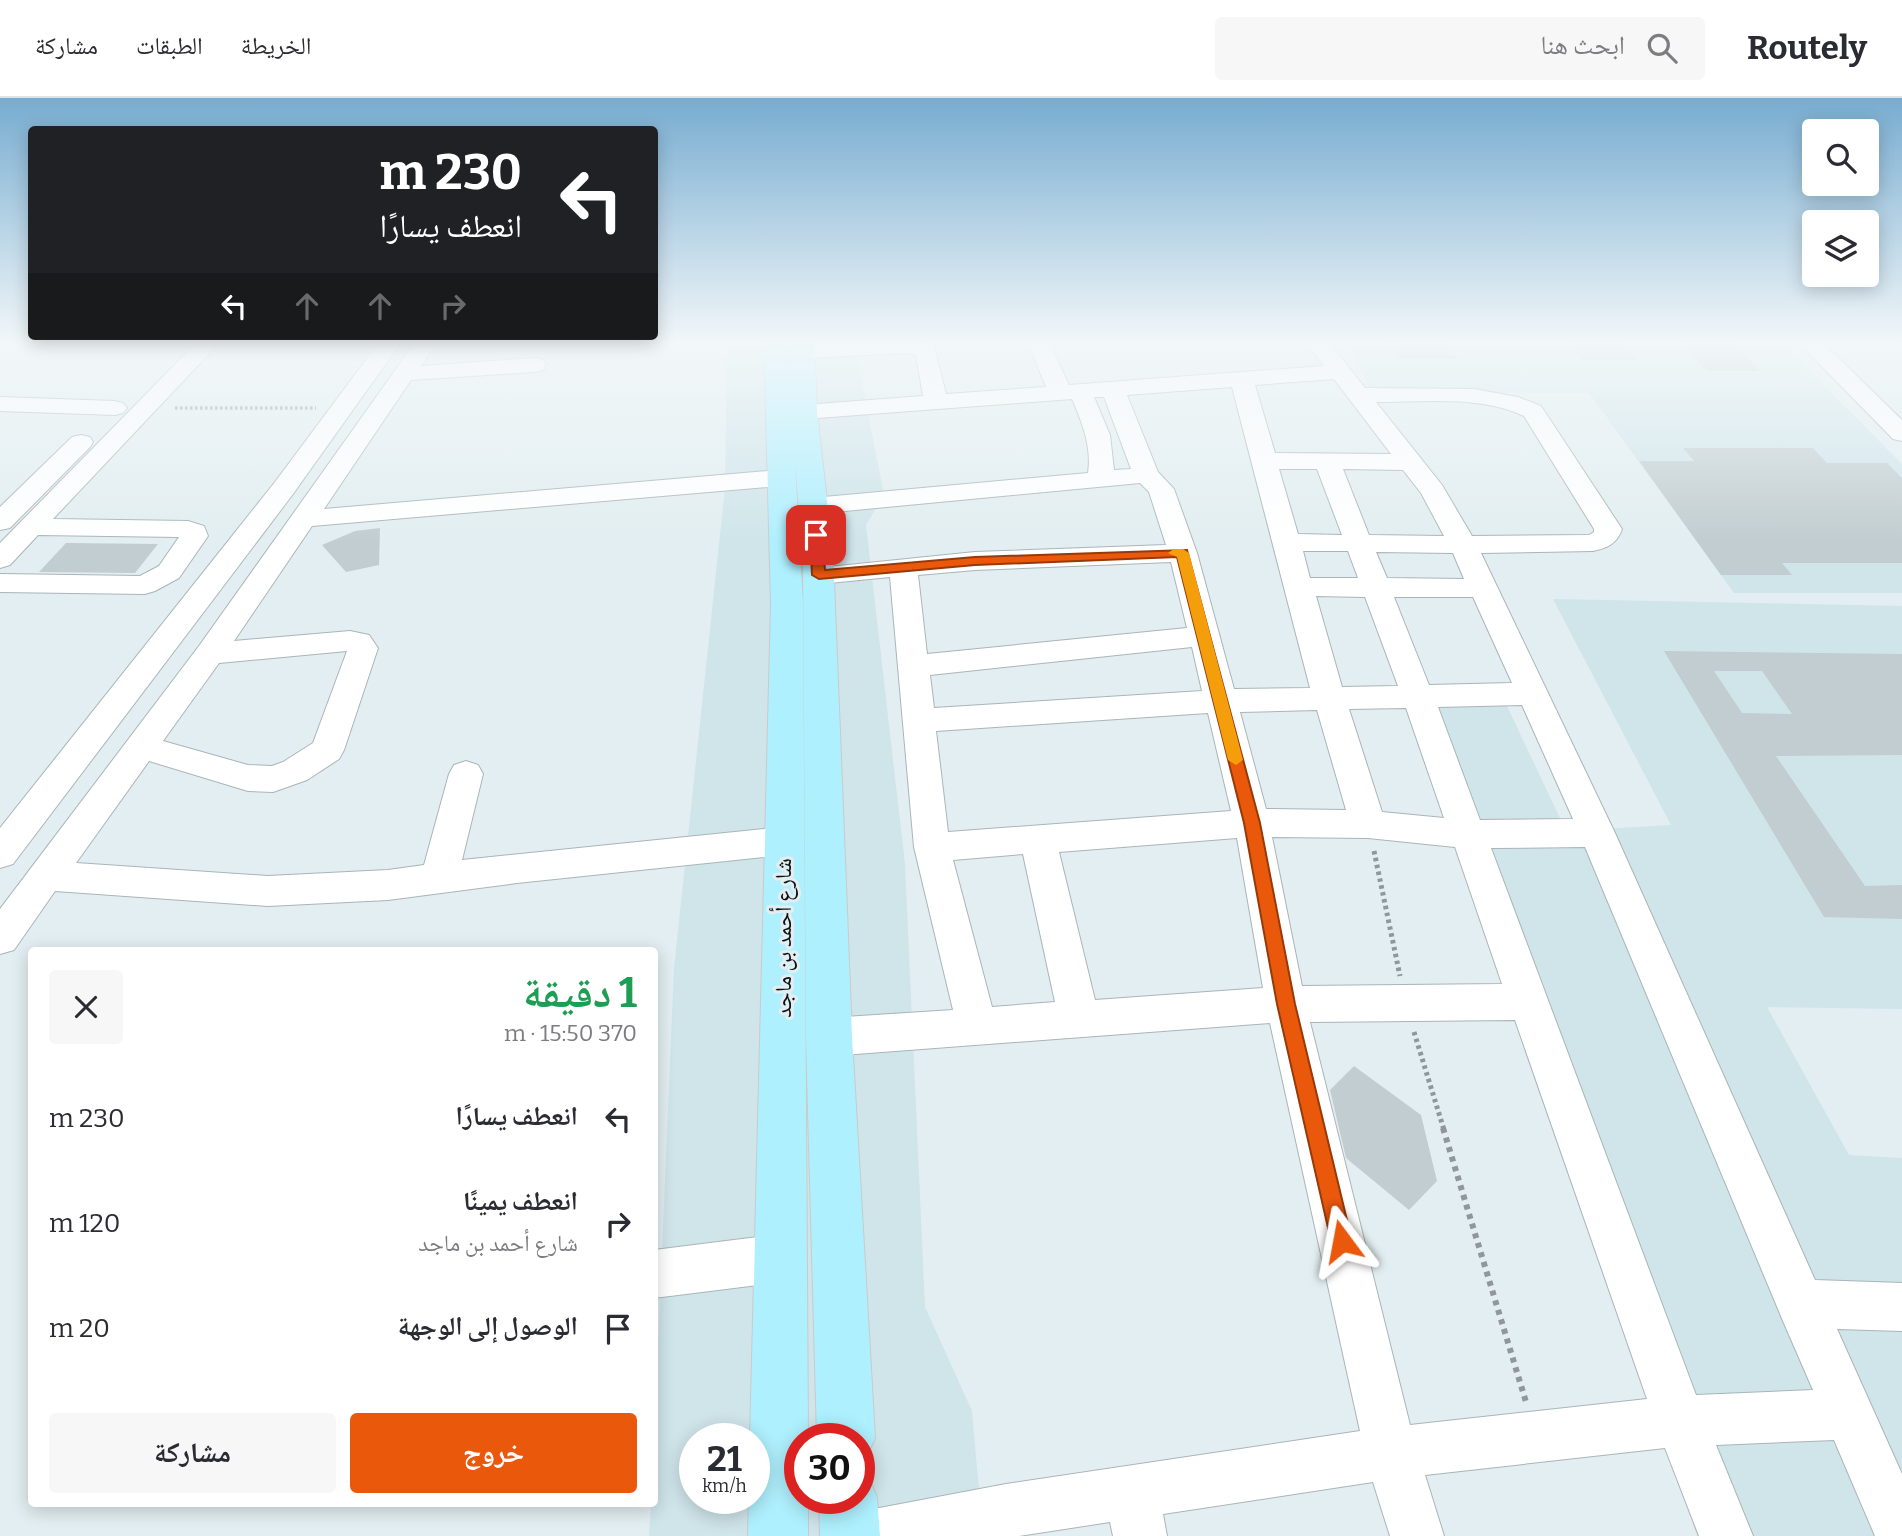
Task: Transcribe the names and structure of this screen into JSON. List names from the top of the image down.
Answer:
{
  "streets": {
    "main road": ["شارع أحمد بن ماجد"]
  },
  "page": {
    "header": "Routely",
    "search": "ابحث هنا",
    "nav": ["الخريطة", "الطبقات", "مشاركة"],
    "turn": ["230 m", "انعطف يسارًا"],
    "heading": ["1 دقيقة", "370 m · 15:50"],
    "list": [
      {
        "name": "انعطف يسارًا",
        "value": "230 m"
      },
      {
        "name": "انعطف يمينًا",
        "note": "شارع أحمد بن ماجد",
        "value": "120 m"
      },
      {
        "name": "الوصول إلى الوجهة",
        "value": "20 m"
      }
    ],
    "buttons": ["خروج", "مشاركة"],
    "speed": "21 km/h",
    "limit": "30"
  }
}
